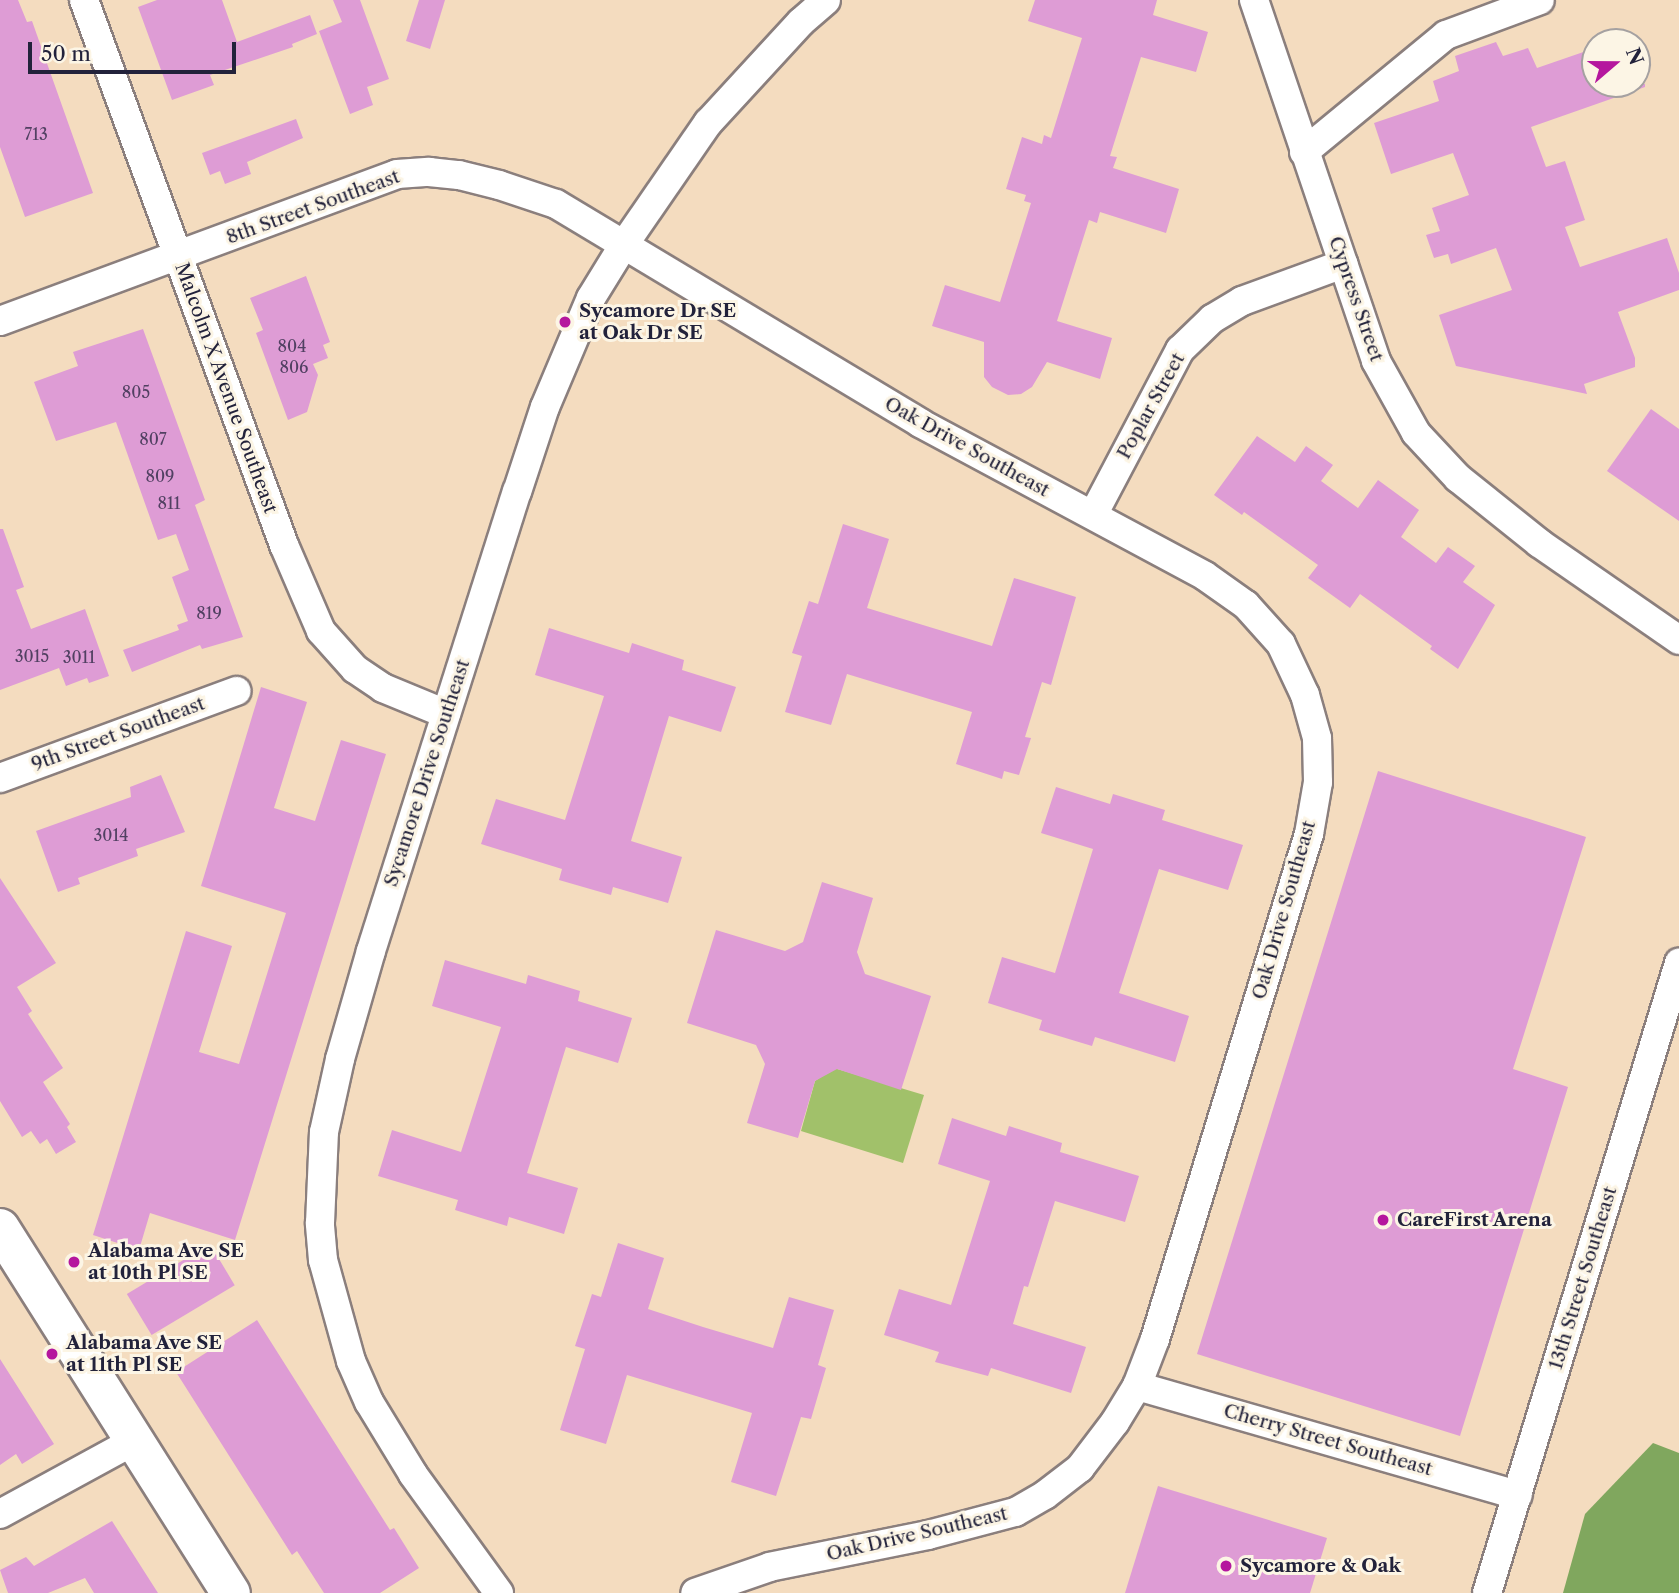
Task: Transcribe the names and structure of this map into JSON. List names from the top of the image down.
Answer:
{
  "streets": {
    "street": [
      "8th Street Southeast",
      "Cypress Street",
      "Malcolm X Avenue Southeast",
      "Poplar Street",
      "Oak Drive Southeast",
      "9th Street Southeast",
      "Sycamore Drive Southeast",
      "13th Street Southeast",
      "Cherry Street Southeast"
    ]
  },
  "crossings": [
    ["8th Street Southeast", "Malcolm X Avenue Southeast"],
    ["8th Street Southeast", "Oak Drive Southeast"],
    ["8th Street Southeast", "Sycamore Drive Southeast"],
    ["Cypress Street", "Poplar Street"],
    ["Malcolm X Avenue Southeast", "Sycamore Drive Southeast"],
    ["Poplar Street", "Oak Drive Southeast"],
    ["Oak Drive Southeast", "Sycamore Drive Southeast"],
    ["Oak Drive Southeast", "Cherry Street Southeast"],
    ["13th Street Southeast", "Cherry Street Southeast"]
  ],
  "places": [
    "Sycamore Dr SE at Oak Dr SE",
    "CareFirst Arena",
    "Alabama Ave SE at 10th Pl SE",
    "Alabama Ave SE at 11th Pl SE",
    "Sycamore & Oak"
  ],
  "house_numbers": [
    "713",
    "804",
    "806",
    "805",
    "807",
    "809",
    "811",
    "819",
    "3015",
    "3011",
    "3014"
  ],
  "scale_bar": "50 m",
  "north": "right"
}
